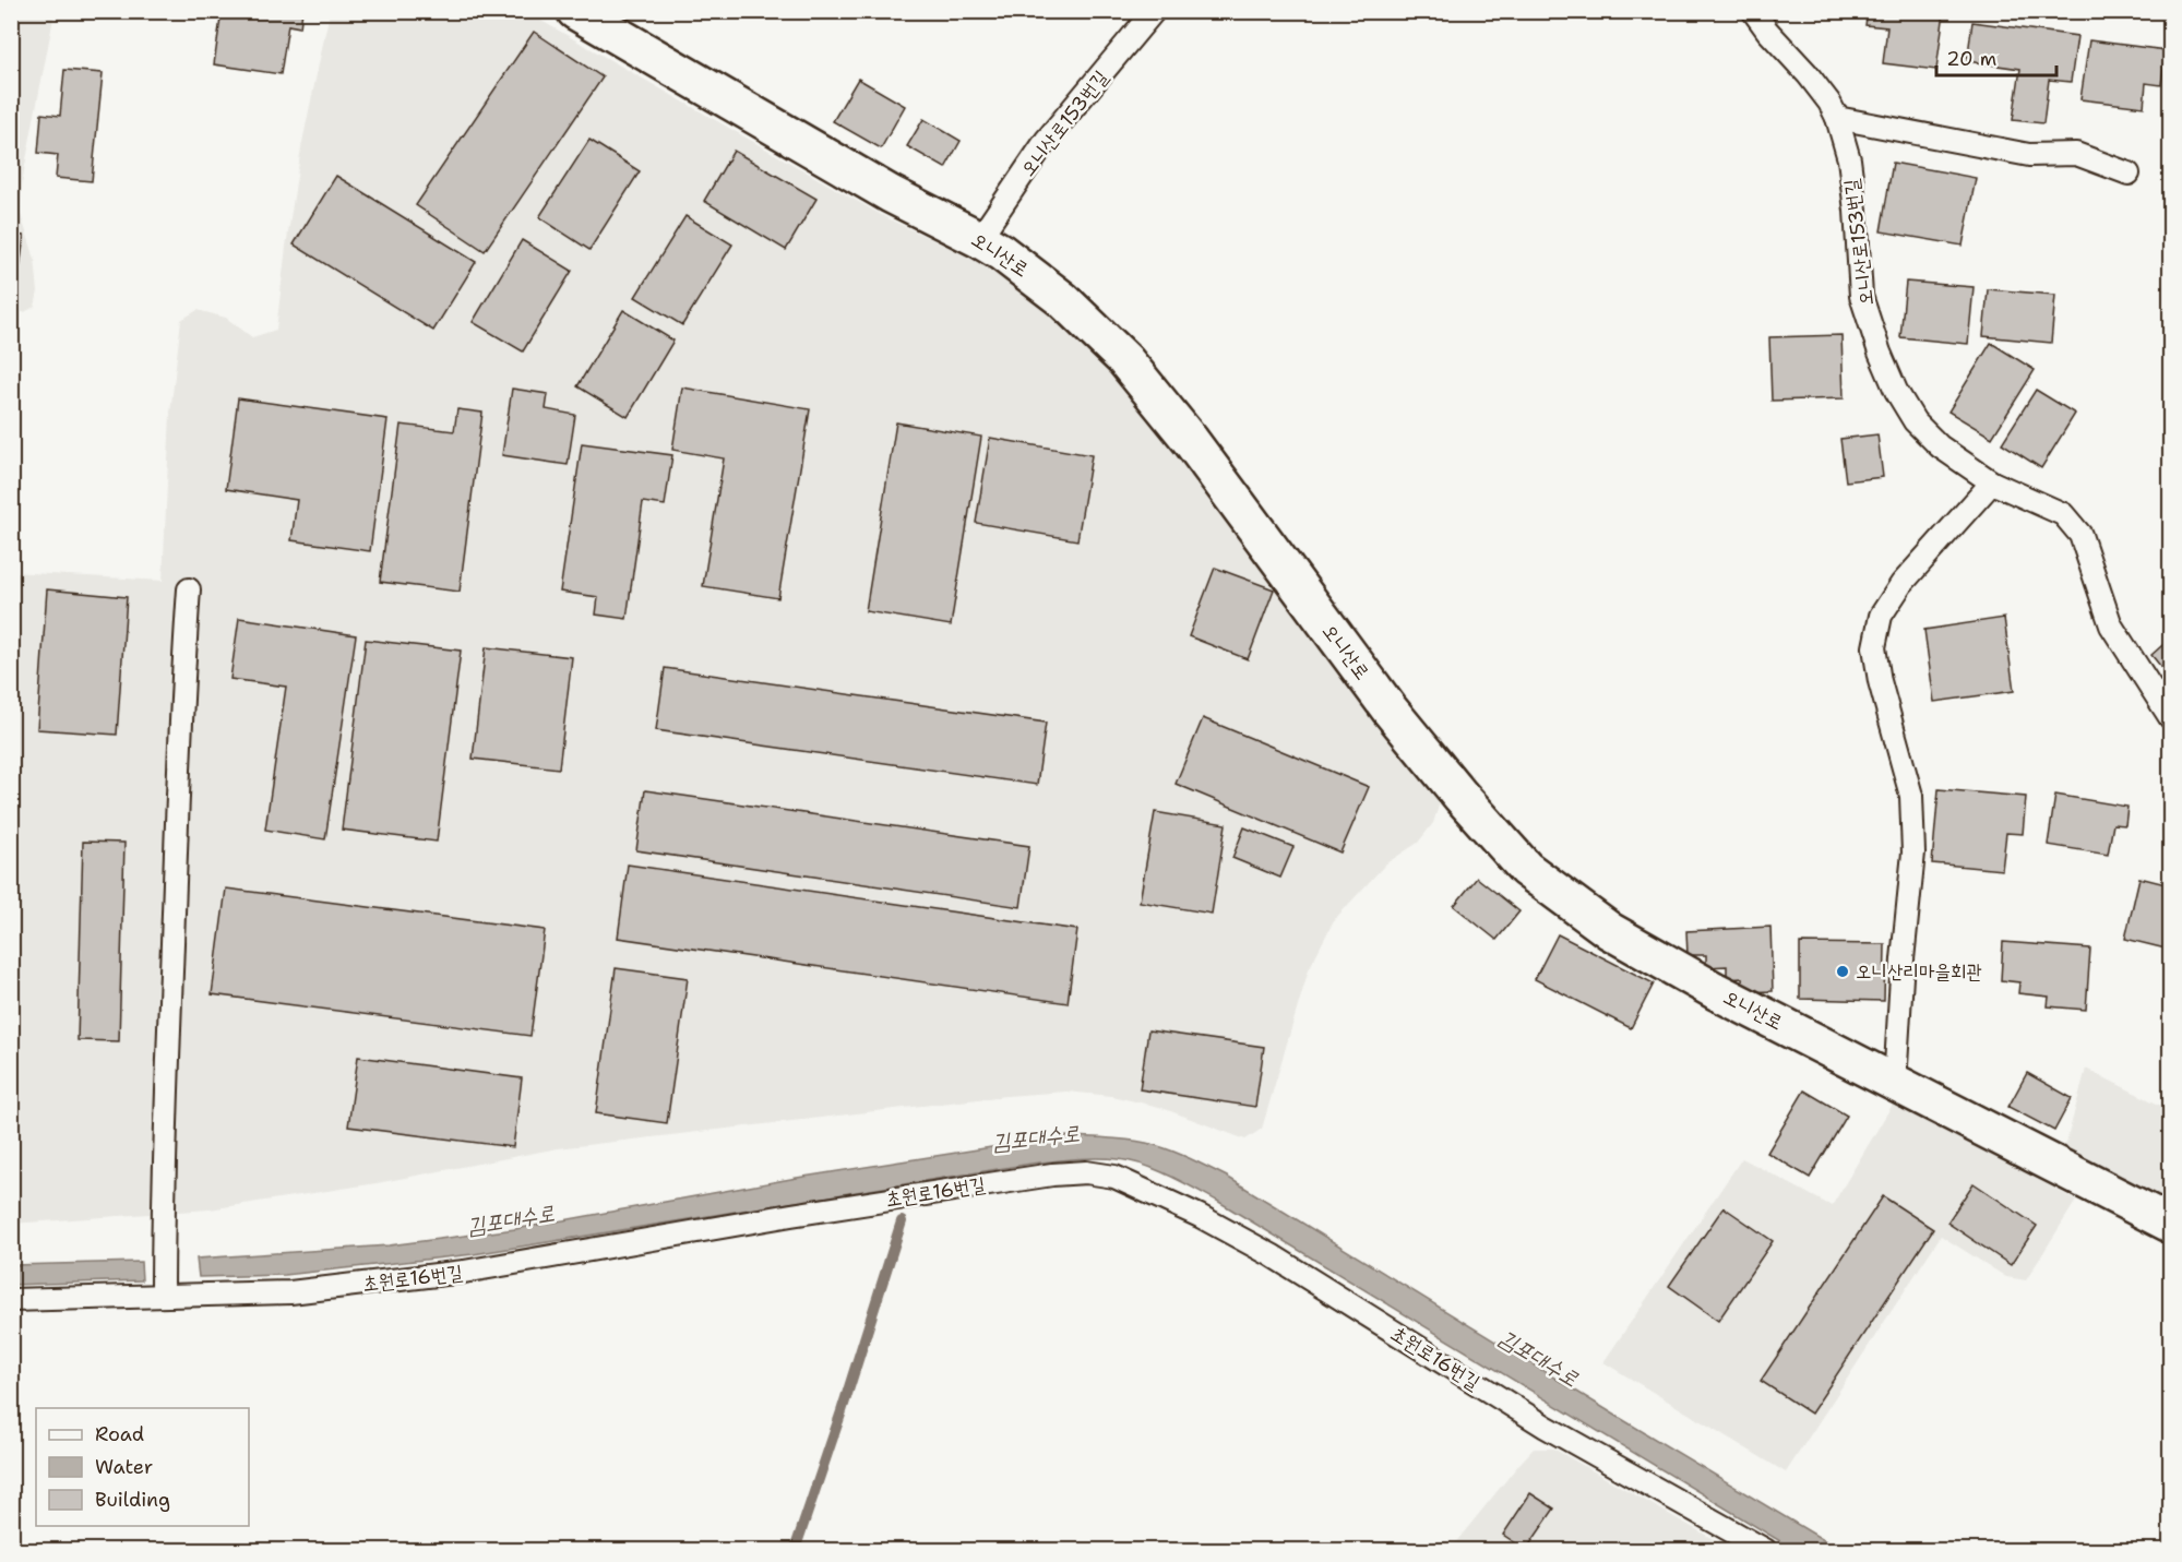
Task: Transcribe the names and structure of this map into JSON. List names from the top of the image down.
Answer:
{
  "streets": {
    "street": ["오니산로"],
    "lane": ["오니산로153번길", "초원로16번길"]
  },
  "crossings": [
    ["오니산로153번길", "오니산로"]
  ],
  "water": ["김포대수로"],
  "places": ["오니산리마을회관"],
  "legend": ["Road", "Water", "Building"],
  "scale_bar": "20 m"
}
